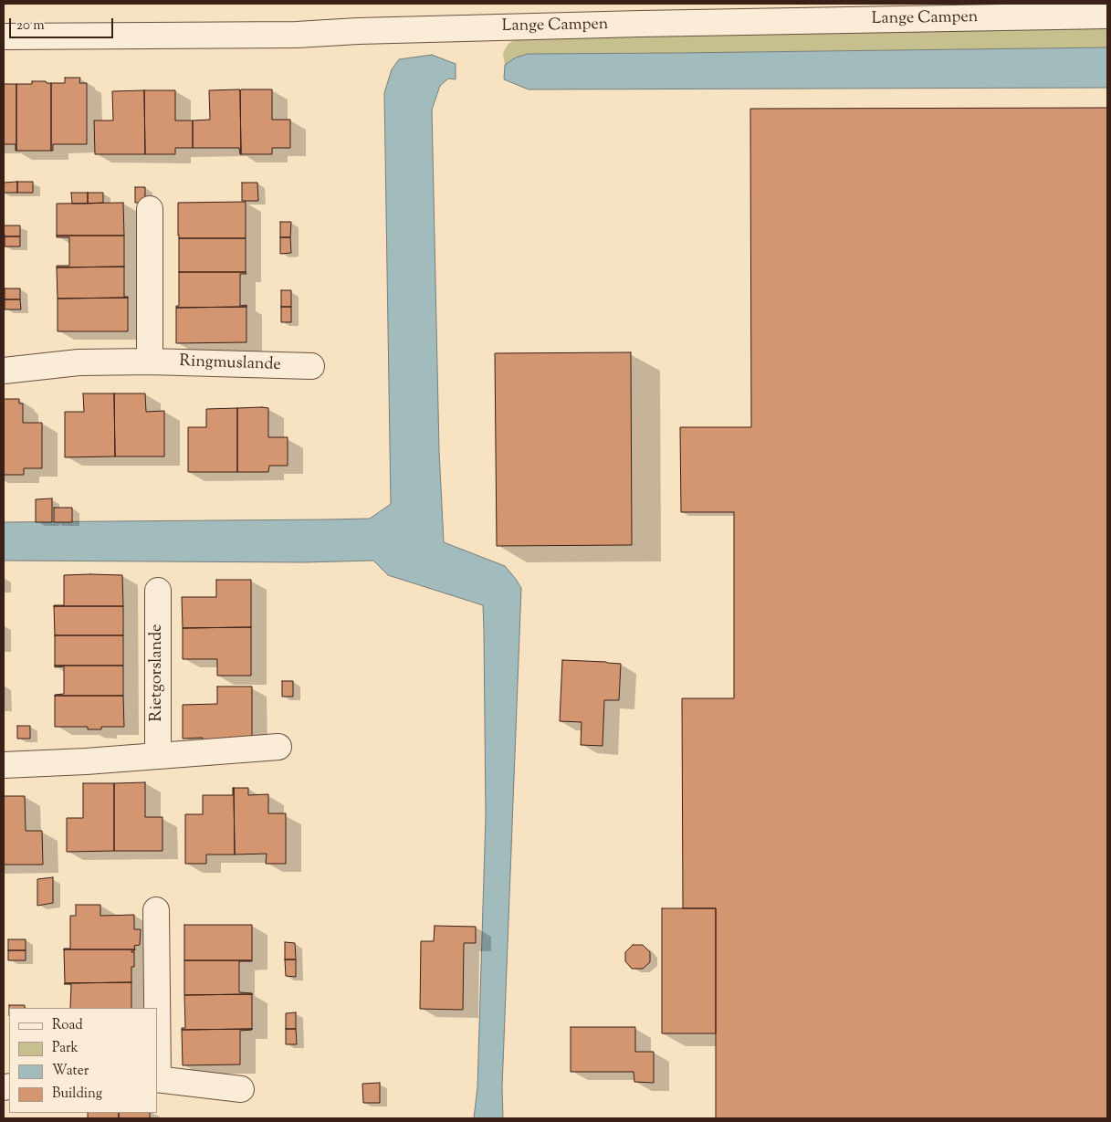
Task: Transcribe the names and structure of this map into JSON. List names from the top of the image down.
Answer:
{
  "streets": {
    "street": ["Lange Campen", "Ringmuslande", "Rietgorslande"]
  },
  "legend": [
    "Road",
    "Park",
    "Water",
    "Building"
  ],
  "scale_bar": "20 m"
}
